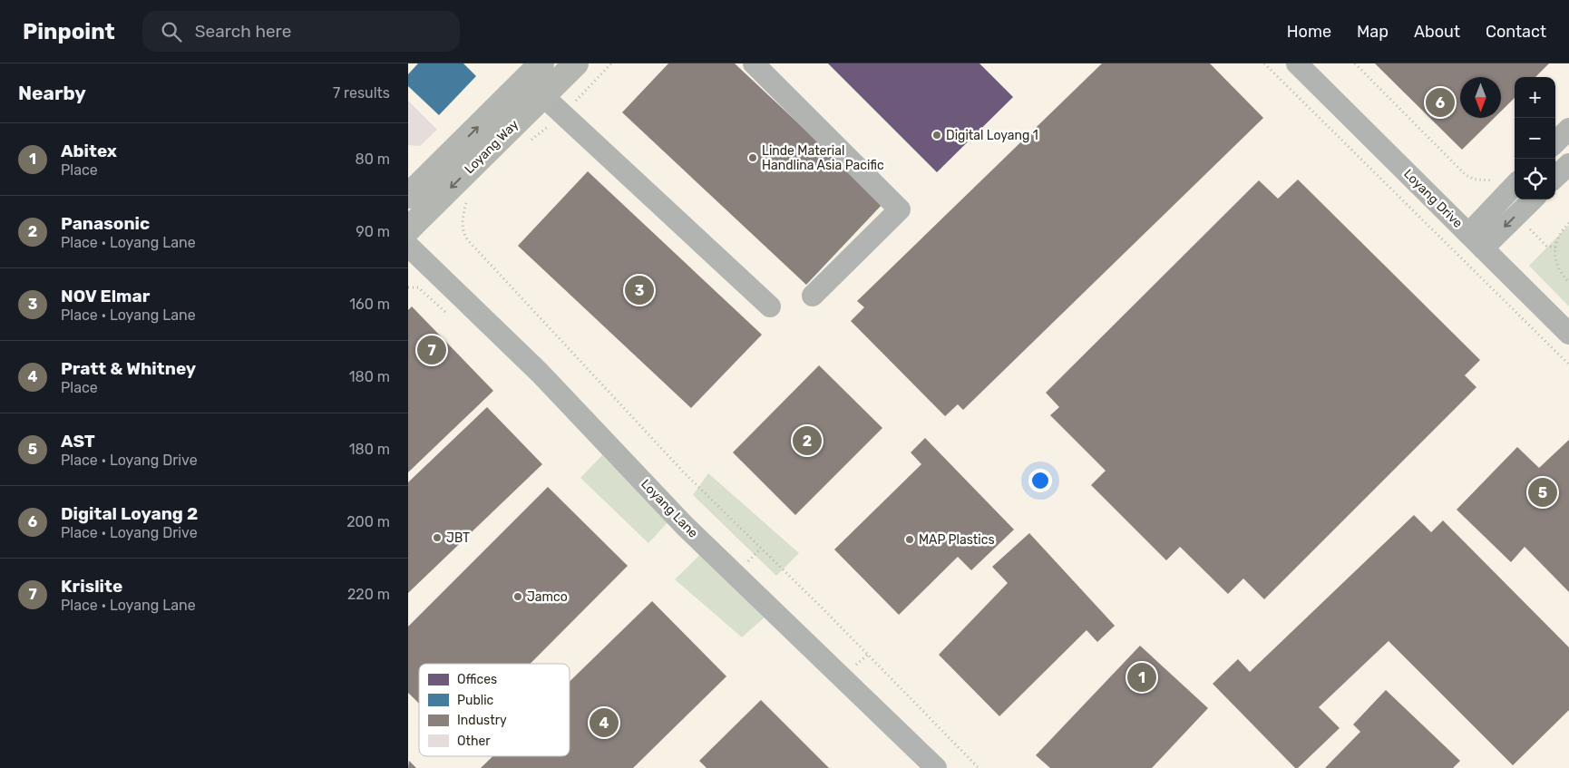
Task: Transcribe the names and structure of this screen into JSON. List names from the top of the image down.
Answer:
{
  "streets": {
    "main road": ["Loyang Way"],
    "street": ["Loyang Drive", "Loyang Lane"]
  },
  "places": [
    "Digital Loyang 1",
    "Linde Material Handlina Asia Pacific",
    "JBT",
    "MAP Plastics",
    "Jamco"
  ],
  "legend": [
    "Offices",
    "Public",
    "Industry",
    "Other"
  ],
  "north": "bottom",
  "page": {
    "header": "Pinpoint",
    "search": "Search here",
    "nav": [
      "Home",
      "Map",
      "About",
      "Contact"
    ],
    "heading": ["Nearby", "7 results"],
    "map_buttons": ["+", "−"],
    "pins": [
      "6",
      "3",
      "7",
      "2",
      "5",
      "1",
      "4"
    ],
    "list": [
      {
        "mark": "1",
        "name": "Abitex",
        "note": "Place",
        "value": "80 m"
      },
      {
        "mark": "2",
        "name": "Panasonic",
        "note": "Place · Loyang Lane",
        "value": "90 m"
      },
      {
        "mark": "3",
        "name": "NOV Elmar",
        "note": "Place · Loyang Lane",
        "value": "160 m"
      },
      {
        "mark": "4",
        "name": "Pratt & Whitney",
        "note": "Place",
        "value": "180 m"
      },
      {
        "mark": "5",
        "name": "AST",
        "note": "Place · Loyang Drive",
        "value": "180 m"
      },
      {
        "mark": "6",
        "name": "Digital Loyang 2",
        "note": "Place · Loyang Drive",
        "value": "200 m"
      },
      {
        "mark": "7",
        "name": "Krislite",
        "note": "Place · Loyang Lane",
        "value": "220 m"
      }
    ]
  }
}
